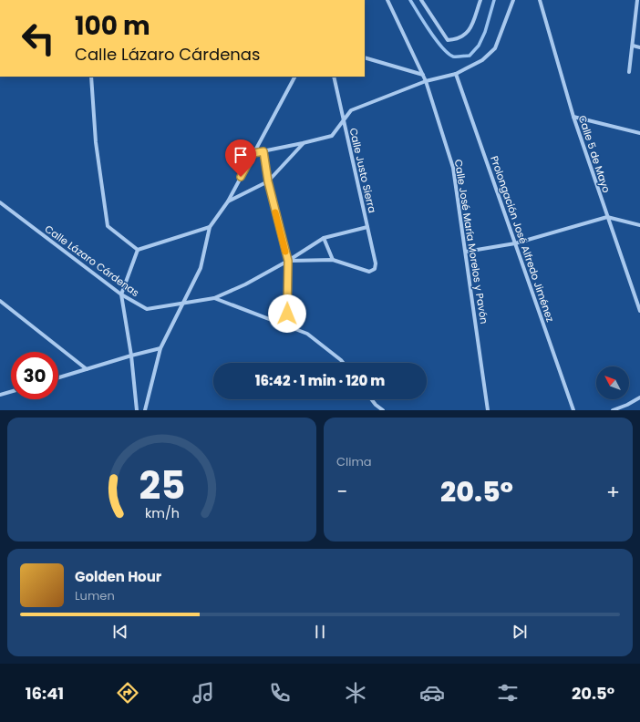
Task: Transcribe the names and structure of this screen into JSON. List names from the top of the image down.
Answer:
{
  "streets": {
    "street": [
      "Calle 5 de Mayo",
      "Calle Justo Sierra",
      "Prolongación José Alfredo Jiménez",
      "Calle José María Morelos y Pavón",
      "Calle Lázaro Cárdenas"
    ]
  },
  "crossings": [
    ["Calle Justo Sierra", "Calle Lázaro Cárdenas"]
  ],
  "north": "top left",
  "page": {
    "turn": ["100 m", "Calle Lázaro Cárdenas"],
    "limit": "30",
    "trip": "16:42 · 1 min · 120 m",
    "tile": "Clima",
    "heat": ["−", "20.5°", "+"],
    "song": ["Golden Hour", "Lumen"],
    "tabs": ["16:41", "20.5°"],
    "gauge": ["25", "km/h"]
  }
}
